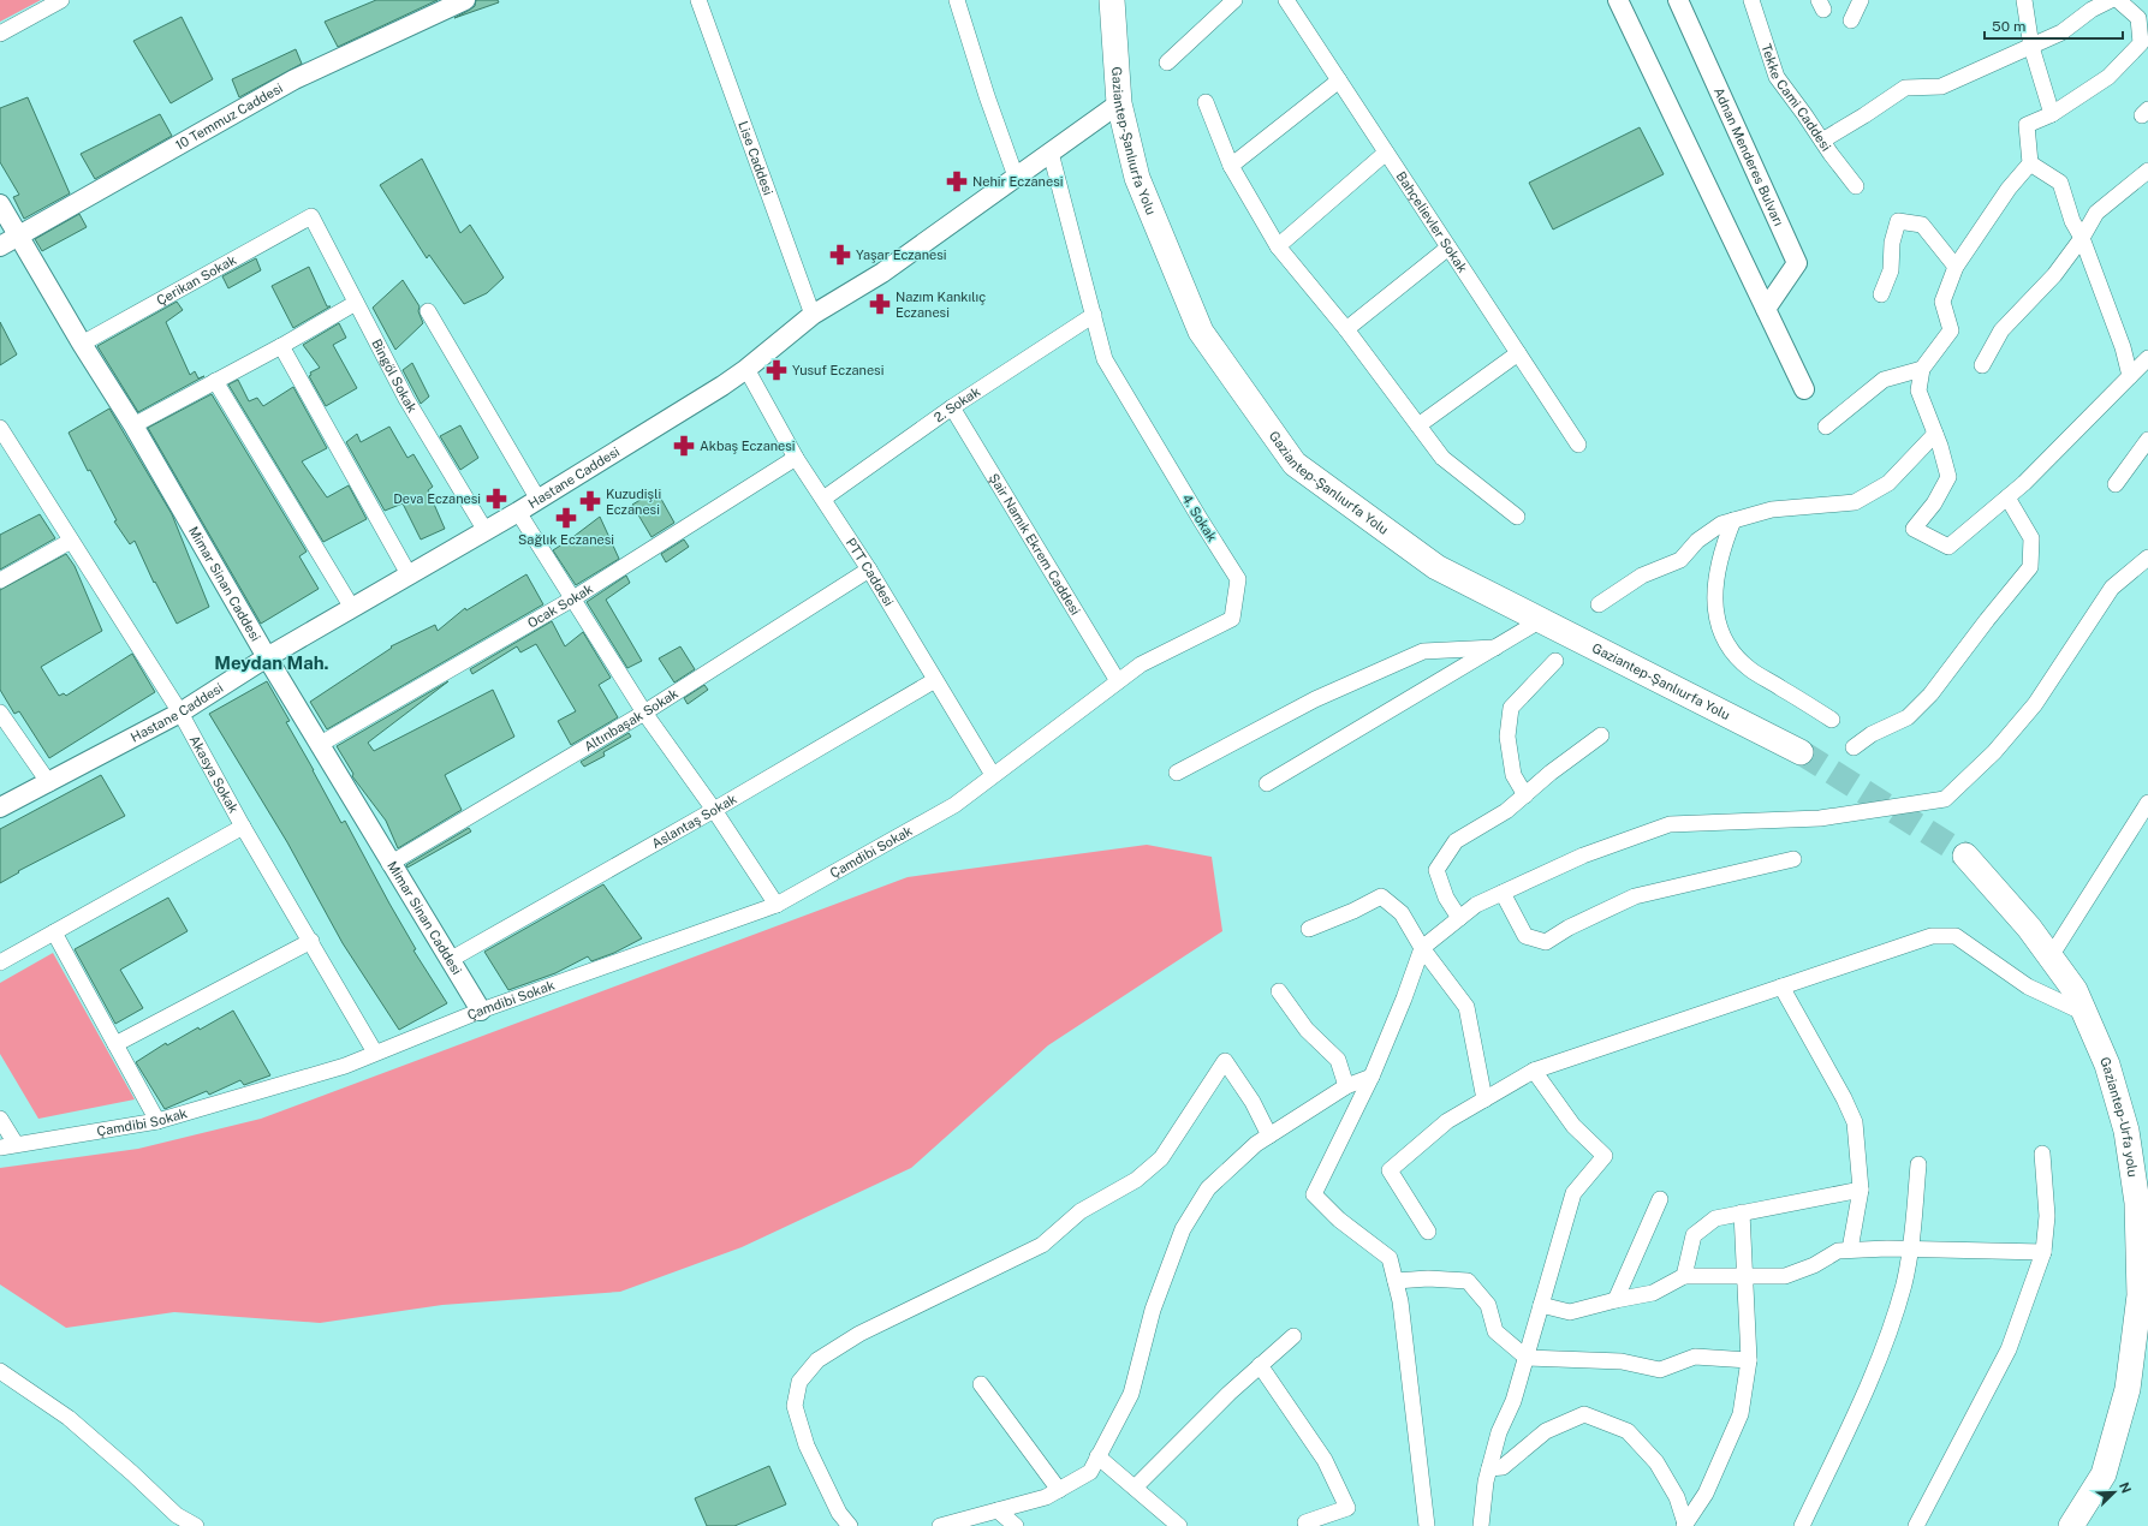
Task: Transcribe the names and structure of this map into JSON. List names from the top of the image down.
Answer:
{
  "streets": {
    "main road": ["Gaziantep-Şanlıurfa Yolu", "Gaziantep-Urfa yolu"],
    "street": [
      "Tekke Cami Caddesi",
      "10 Temmuz Caddesi",
      "Adnan Menderes Bulvarı",
      "Lise Caddesi",
      "Bahçelievler Sokak",
      "Çerikan Sokak",
      "Bingöl Sokak",
      "2. Sokak",
      "Hastane Caddesi",
      "4. Sokak",
      "Şair Namık Ekrem Caddesi",
      "PTT Caddesi",
      "Mimar Sinan Caddesi",
      "Ocak Sokak",
      "Altınbaşak Sokak",
      "Akasya Sokak",
      "Aslantaş Sokak",
      "Çamdibi Sokak"
    ]
  },
  "crossings": [
    ["10 Temmuz Caddesi", "Mimar Sinan Caddesi"],
    ["Gaziantep-Şanlıurfa Yolu", "Hastane Caddesi"],
    ["Lise Caddesi", "Hastane Caddesi"],
    ["Çerikan Sokak", "Bingöl Sokak"],
    ["Çerikan Sokak", "Mimar Sinan Caddesi"],
    ["Bingöl Sokak", "Hastane Caddesi"],
    ["2. Sokak", "4. Sokak"],
    ["2. Sokak", "Şair Namık Ekrem Caddesi"],
    ["2. Sokak", "PTT Caddesi"],
    ["Hastane Caddesi", "4. Sokak"],
    ["Hastane Caddesi", "PTT Caddesi"],
    ["Hastane Caddesi", "Mimar Sinan Caddesi"],
    ["Hastane Caddesi", "Akasya Sokak"],
    ["4. Sokak", "Şair Namık Ekrem Caddesi"],
    ["4. Sokak", "PTT Caddesi"],
    ["4. Sokak", "Çamdibi Sokak"],
    ["PTT Caddesi", "Ocak Sokak"],
    ["PTT Caddesi", "Altınbaşak Sokak"],
    ["PTT Caddesi", "Aslantaş Sokak"],
    ["PTT Caddesi", "Çamdibi Sokak"],
    ["Mimar Sinan Caddesi", "Ocak Sokak"],
    ["Mimar Sinan Caddesi", "Altınbaşak Sokak"],
    ["Mimar Sinan Caddesi", "Aslantaş Sokak"],
    ["Mimar Sinan Caddesi", "Çamdibi Sokak"],
    ["Akasya Sokak", "Çamdibi Sokak"]
  ],
  "districts": ["Meydan Mah."],
  "places": {
    "pharmacy": [
      "Nehir Eczanesi",
      "Yaşar Eczanesi",
      "Nazım Kankılıç Eczanesi",
      "Yusuf Eczanesi",
      "Akbaş Eczanesi",
      "Deva Eczanesi",
      "Kuzudişli Eczanesi",
      "Sağlık Eczanesi"
    ]
  },
  "scale_bar": "50 m",
  "north": "top right"
}
